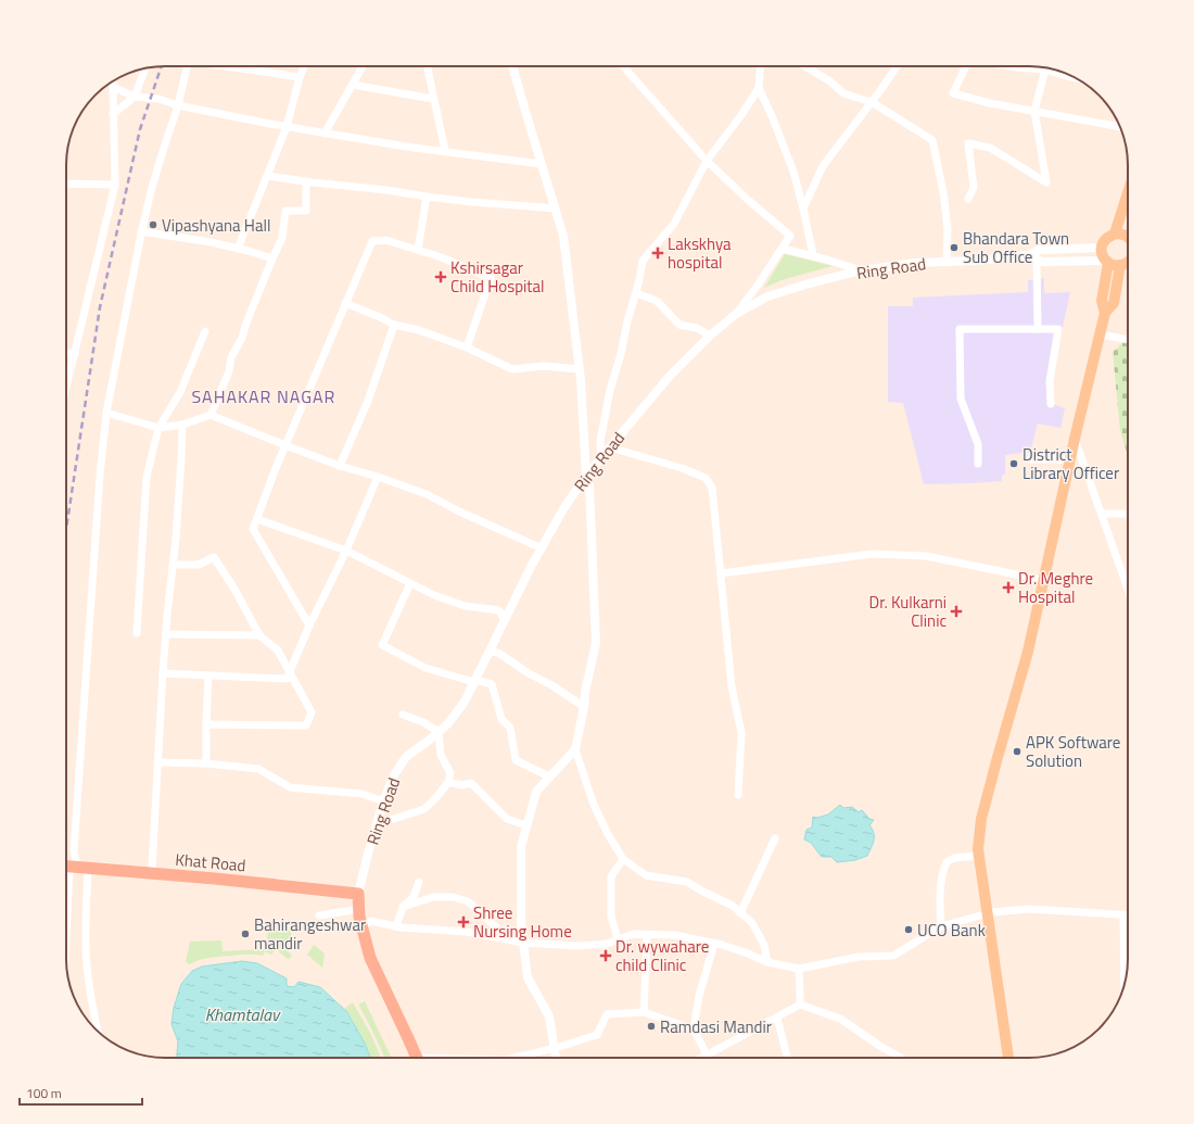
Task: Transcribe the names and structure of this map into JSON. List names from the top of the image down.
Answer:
{
  "streets": {
    "highway": ["Khat Road"],
    "street": ["Ring Road"]
  },
  "crossings": [
    ["Ring Road", "Khat Road"]
  ],
  "districts": ["SAHAKAR NAGAR"],
  "water": ["Khamtalav"],
  "places": {
    "other": [
      "Vipashyana Hall",
      "Bhandara Town Sub Office",
      "District Library Officer",
      "APK Software Solution",
      "UCO Bank",
      "Bahirangeshwar mandir",
      "Ramdasi Mandir"
    ],
    "health": [
      "Lakskhya hospital",
      "Kshirsagar Child Hospital",
      "Dr. Meghre Hospital",
      "Dr. Kulkarni Clinic",
      "Shree Nursing Home",
      "Dr. wywahare child Clinic"
    ]
  },
  "scale_bar": "100 m"
}
